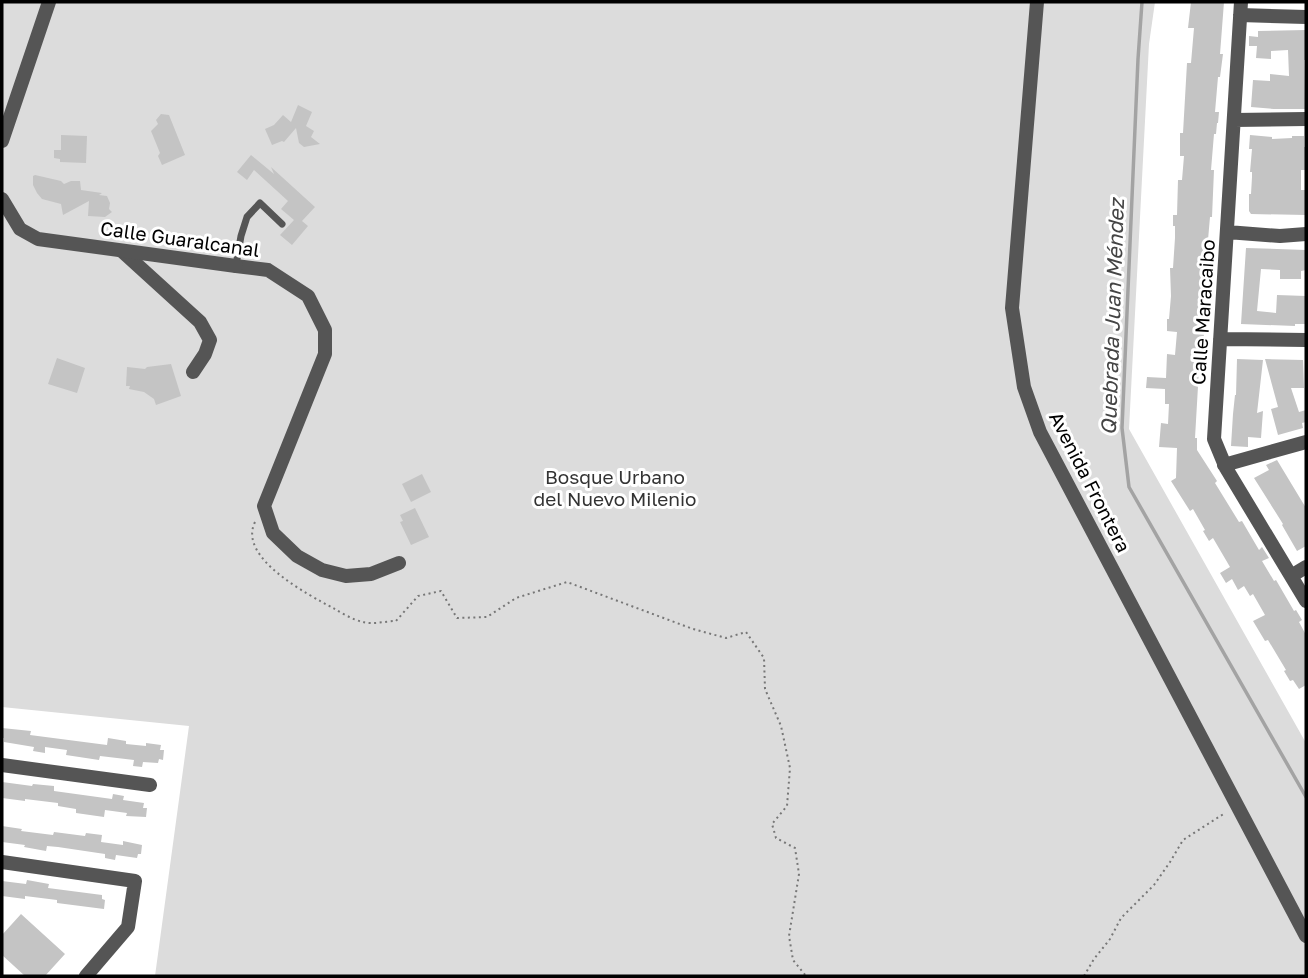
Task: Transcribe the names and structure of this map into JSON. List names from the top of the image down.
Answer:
{
  "streets": {
    "street": ["Calle Guaralcanal", "Calle Maracaibo", "Avenida Frontera"]
  },
  "water": ["Quebrada Juan Méndez"],
  "parks": ["Bosque Urbano del Nuevo Milenio"]
}
